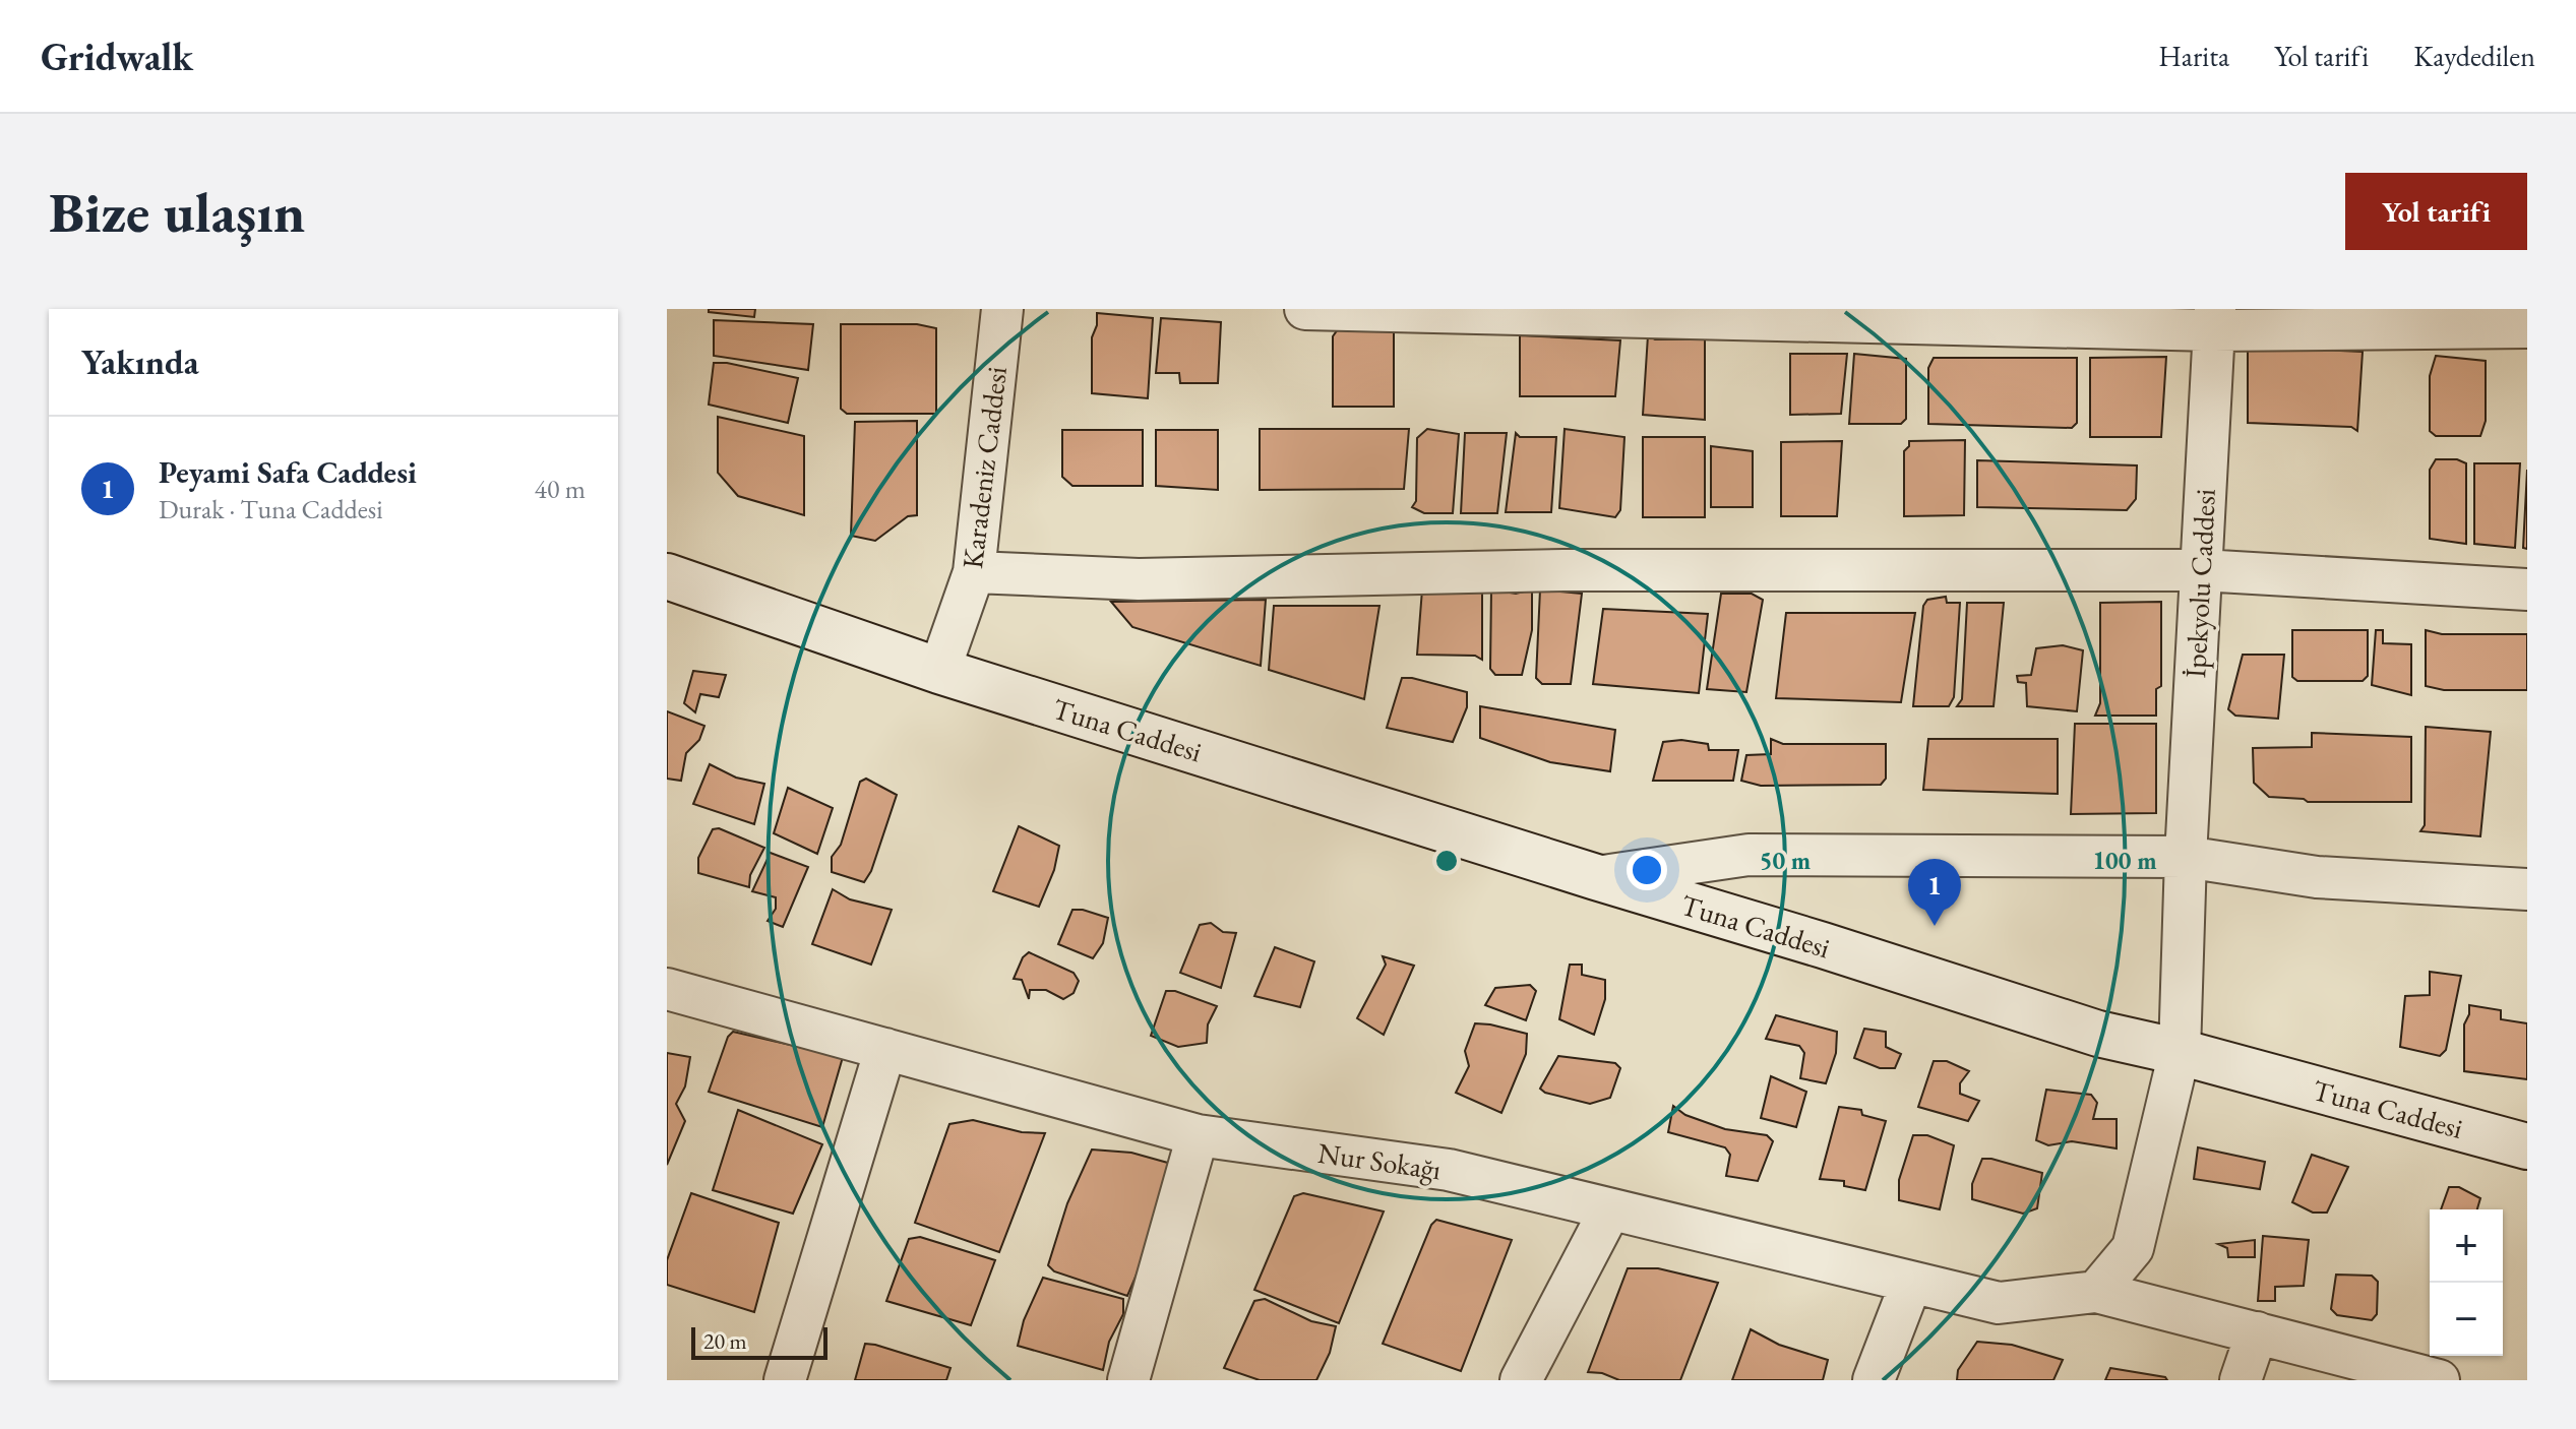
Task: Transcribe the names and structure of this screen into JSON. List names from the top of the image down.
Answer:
{
  "streets": {
    "main road": ["Tuna Caddesi"],
    "street": ["Karadeniz Caddesi", "İpekyolu Caddesi", "Nur Sokağı"]
  },
  "crossings": [
    ["Karadeniz Caddesi", "Tuna Caddesi"],
    ["İpekyolu Caddesi", "Tuna Caddesi"],
    ["İpekyolu Caddesi", "Nur Sokağı"]
  ],
  "scale_bar": "20 m",
  "page": {
    "header": "Gridwalk",
    "nav": ["Harita", "Yol tarifi", "Kaydedilen"],
    "buttons": "Yol tarifi",
    "title": "Bize ulaşın",
    "heading": "Yakında",
    "list": [
      {
        "mark": "1",
        "name": "Peyami Safa Caddesi",
        "note": "Durak · Tuna Caddesi",
        "value": "40 m"
      }
    ],
    "pins": "1",
    "map_buttons": ["+", "−"],
    "scale": "20 m"
  },
  "rings": ["50 m", "100 m"]
}
